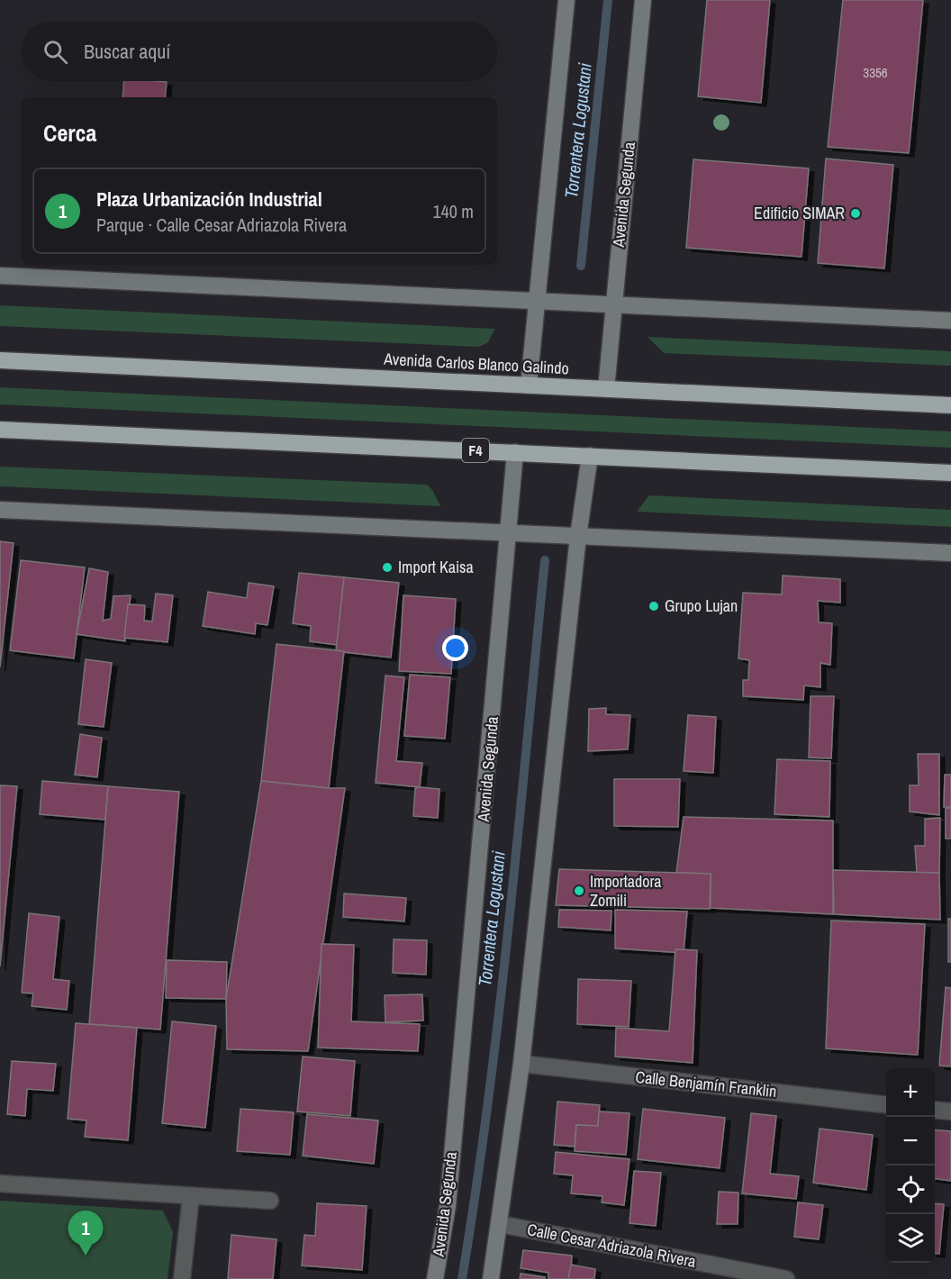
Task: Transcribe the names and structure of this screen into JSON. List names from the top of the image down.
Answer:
{
  "streets": {
    "highway": ["Avenida Carlos Blanco Galindo", "F4"],
    "main road": ["Avenida Segunda"],
    "street": ["Calle Benjamín Franklin", "Calle Cesar Adriazola Rivera"]
  },
  "crossings": [
    ["Avenida Segunda", "Avenida Carlos Blanco Galindo"],
    ["Avenida Segunda", "F4"]
  ],
  "water": ["Torrentera Logustani"],
  "places": [
    "Edificio SIMAR",
    "Import Kaisa",
    "Grupo Lujan",
    "Importadora Zomili"
  ],
  "house_numbers": ["3356"],
  "page": {
    "search": "Buscar aquí",
    "heading": "Cerca",
    "list": [
      {
        "mark": "1",
        "name": "Plaza Urbanización Industrial",
        "note": "Parque · Calle Cesar Adriazola Rivera",
        "value": "140 m"
      }
    ],
    "map_buttons": ["+", "−"],
    "pins": "1"
  }
}
